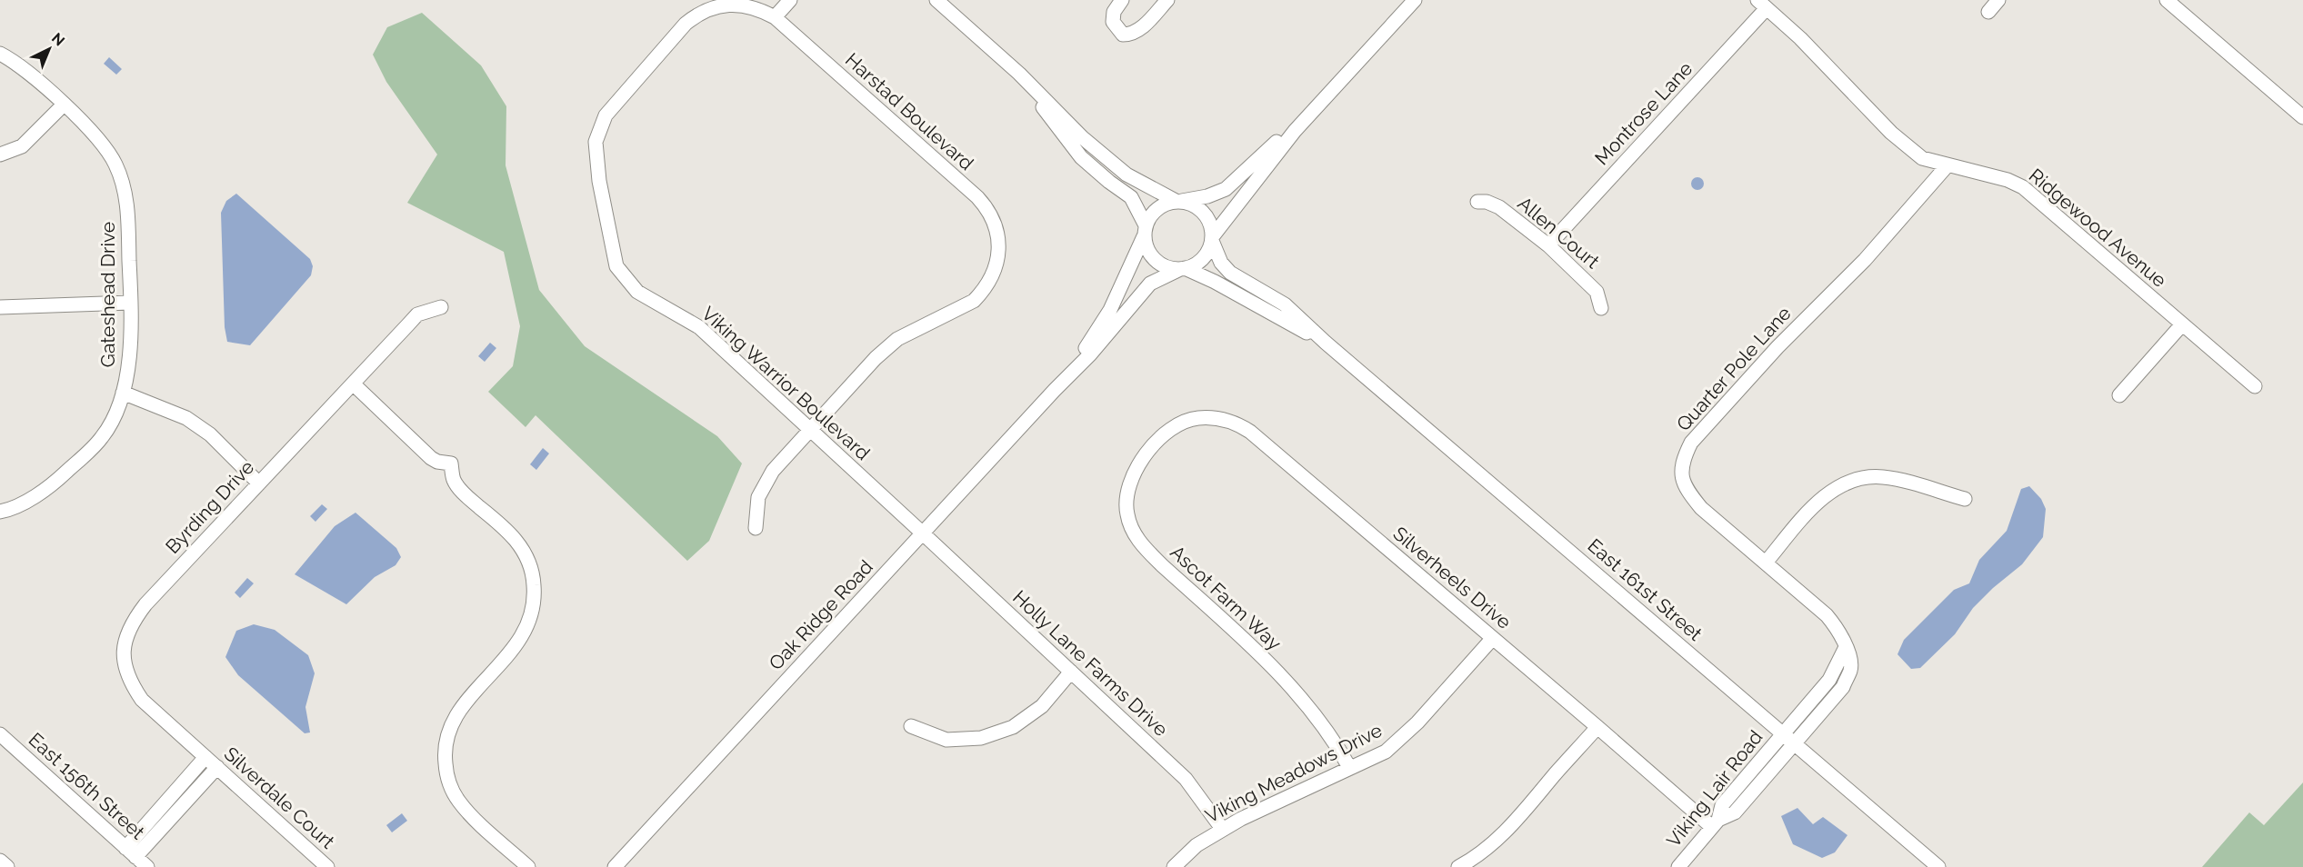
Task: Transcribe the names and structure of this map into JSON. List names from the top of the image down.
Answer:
{
  "streets": {
    "street": [
      "Harstad Boulevard",
      "Montrose Lane",
      "Ridgewood Avenue",
      "Allen Court",
      "Gateshead Drive",
      "Quarter Pole Lane",
      "Viking Warrior Boulevard",
      "Byrding Drive",
      "Silverheels Drive",
      "East 161st Street",
      "Ascot Farm Way",
      "Oak Ridge Road",
      "Holly Lane Farms Drive",
      "Viking Meadows Drive",
      "East 156th Street",
      "Viking Lair Road",
      "Silverdale Court"
    ]
  },
  "crossings": [
    ["Harstad Boulevard", "Viking Warrior Boulevard"],
    ["Montrose Lane", "Ridgewood Avenue"],
    ["Montrose Lane", "Allen Court"],
    ["Ridgewood Avenue", "Quarter Pole Lane"],
    ["Quarter Pole Lane", "Silverheels Drive"],
    ["Quarter Pole Lane", "East 161st Street"],
    ["Quarter Pole Lane", "Viking Lair Road"],
    ["Viking Warrior Boulevard", "Oak Ridge Road"],
    ["Viking Warrior Boulevard", "Holly Lane Farms Drive"],
    ["Byrding Drive", "Silverdale Court"],
    ["Silverheels Drive", "Ascot Farm Way"],
    ["Silverheels Drive", "Viking Meadows Drive"],
    ["Silverheels Drive", "Viking Lair Road"],
    ["East 161st Street", "Oak Ridge Road"],
    ["East 161st Street", "Viking Lair Road"],
    ["Ascot Farm Way", "Viking Meadows Drive"],
    ["Oak Ridge Road", "Holly Lane Farms Drive"],
    ["Holly Lane Farms Drive", "Viking Meadows Drive"]
  ],
  "north": "top right"
}
